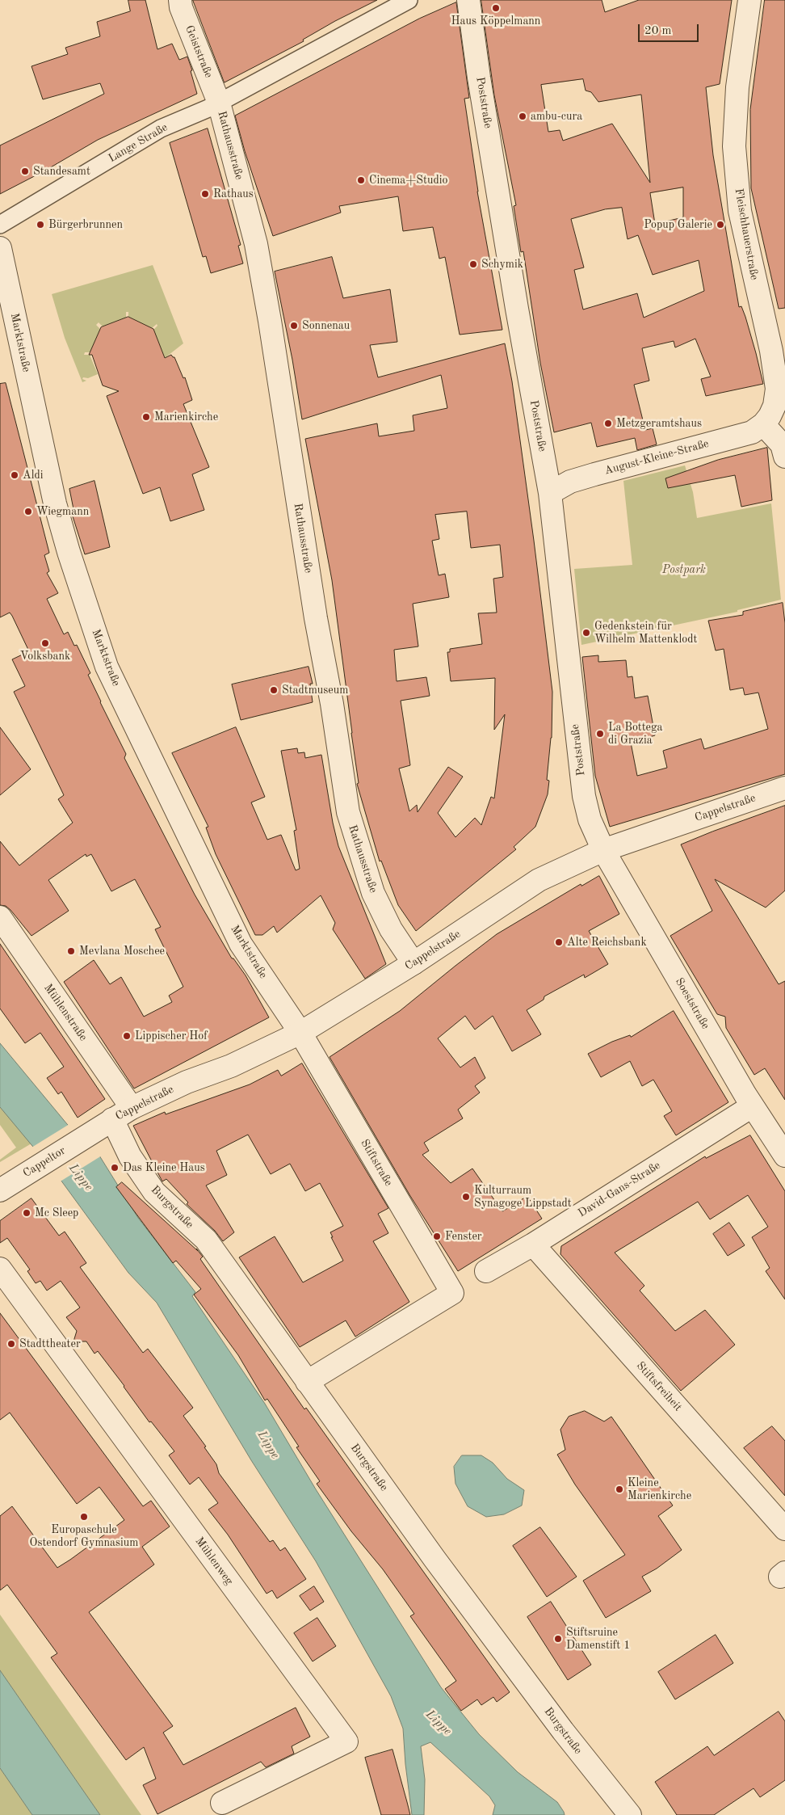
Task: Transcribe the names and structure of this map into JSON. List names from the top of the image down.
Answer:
{
  "streets": {
    "street": [
      "Geiststraße",
      "Poststraße",
      "Lange Straße",
      "Rathausstraße",
      "Fleischhauerstraße",
      "Marktstraße",
      "August-Kleine-Straße",
      "Cappelstraße",
      "Soeststraße",
      "Mühlenstraße",
      "Cappeltor",
      "Stiftstraße",
      "David-Gans-Straße",
      "Burgstraße",
      "Stiftsfreiheit",
      "Mühlenweg"
    ]
  },
  "crossings": [
    ["Geiststraße", "Lange Straße"],
    ["Geiststraße", "Rathausstraße"],
    ["Poststraße", "August-Kleine-Straße"],
    ["Poststraße", "Cappelstraße"],
    ["Poststraße", "Soeststraße"],
    ["Lange Straße", "Rathausstraße"],
    ["Rathausstraße", "Cappelstraße"],
    ["Fleischhauerstraße", "August-Kleine-Straße"],
    ["Marktstraße", "Cappelstraße"],
    ["Marktstraße", "Stiftstraße"],
    ["Cappelstraße", "Soeststraße"],
    ["Cappelstraße", "Mühlenstraße"],
    ["Cappelstraße", "Cappeltor"],
    ["Cappelstraße", "Stiftstraße"],
    ["Cappelstraße", "Burgstraße"],
    ["Soeststraße", "David-Gans-Straße"],
    ["Stiftstraße", "Burgstraße"],
    ["David-Gans-Straße", "Stiftsfreiheit"]
  ],
  "water": ["Lippe"],
  "parks": ["Postpark"],
  "places": [
    "Haus Köppelmann",
    "ambu-cura",
    "Standesamt",
    "Cinema+Studio",
    "Rathaus",
    "Bürgerbrunnen",
    "Popup Galerie",
    "Schymik",
    "Sonnenau",
    "Marienkirche",
    "Metzgeramtshaus",
    "Aldi",
    "Wiegmann",
    "Gedenkstein für Wilhelm Mattenklodt",
    "Volksbank",
    "Stadtmuseum",
    "La Bottega di Grazia",
    "Alte Reichsbank",
    "Mevlana Moschee",
    "Lippischer Hof",
    "Das Kleine Haus",
    "Kulturraum Synagoge Lippstadt",
    "Mc Sleep",
    "Fenster",
    "Stadttheater",
    "Kleine Marienkirche",
    "Europaschule Ostendorf Gymnasium",
    "Stiftsruine Damenstift 1"
  ],
  "scale_bar": "20 m"
}
